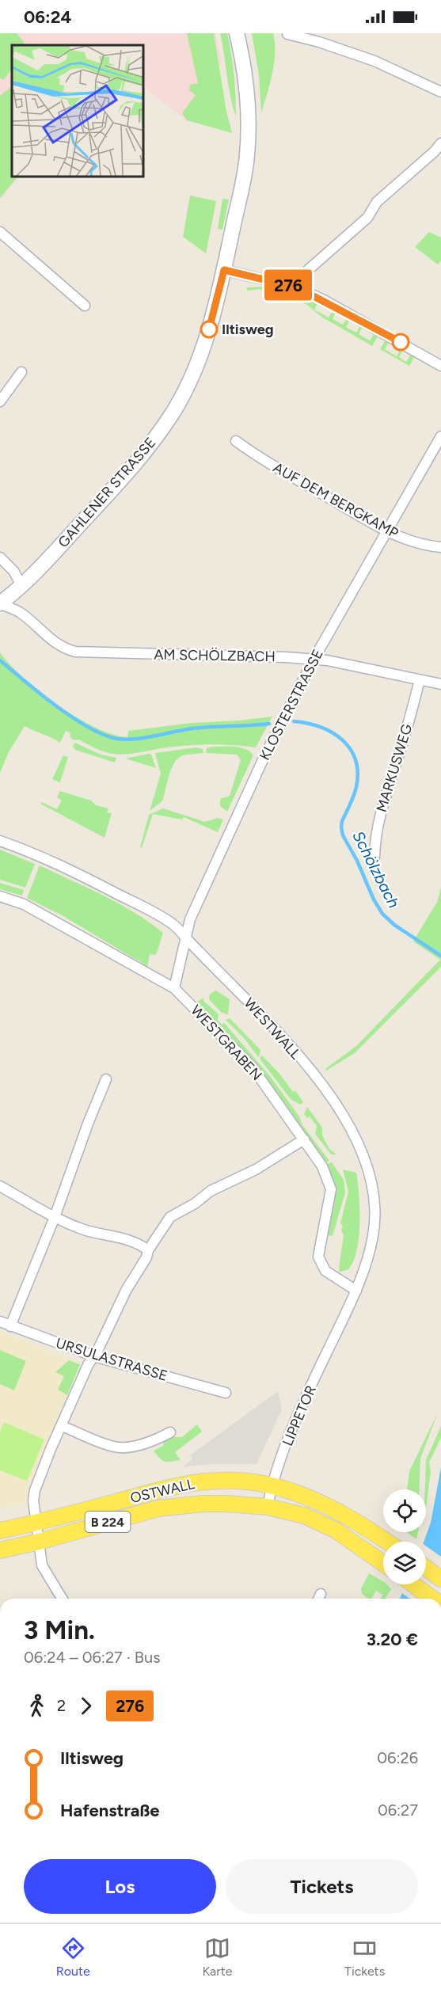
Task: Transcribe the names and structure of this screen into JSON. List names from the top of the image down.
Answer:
{
  "streets": {
    "main road": ["GAHLENER STRASSE", "OSTWALL", "B 224"],
    "street": [
      "AUF DEM BERGKAMP",
      "AM SCHÖLZBACH",
      "KLOSTERSTRASSE",
      "MARKUSWEG",
      "WESTWALL",
      "WESTGRABEN",
      "URSULASTRASSE",
      "LIPPETOR"
    ]
  },
  "crossings": [
    ["GAHLENER STRASSE", "AM SCHÖLZBACH"],
    ["AUF DEM BERGKAMP", "KLOSTERSTRASSE"],
    ["AM SCHÖLZBACH", "KLOSTERSTRASSE"],
    ["AM SCHÖLZBACH", "MARKUSWEG"],
    ["KLOSTERSTRASSE", "WESTWALL"],
    ["KLOSTERSTRASSE", "WESTGRABEN"],
    ["WESTWALL", "WESTGRABEN"],
    ["WESTWALL", "LIPPETOR"],
    ["LIPPETOR", "OSTWALL"],
    ["LIPPETOR", "B 224"],
    ["OSTWALL", "B 224"]
  ],
  "water": ["Schölzbach"],
  "places": ["Iltisweg"],
  "lines": ["bus line 276"],
  "page": {
    "status": "06:24",
    "on_map": "276",
    "heading": ["3 Min.", "06:24 – 06:27 · Bus", "3.20 €"],
    "legs": ["2", "276"],
    "list": [
      {
        "name": "Iltisweg",
        "value": "06:26"
      },
      {
        "name": "Hafenstraße",
        "value": "06:27"
      }
    ],
    "buttons": ["Los", "Tickets"],
    "tabs": ["Route", "Karte", "Tickets"]
  }
}
